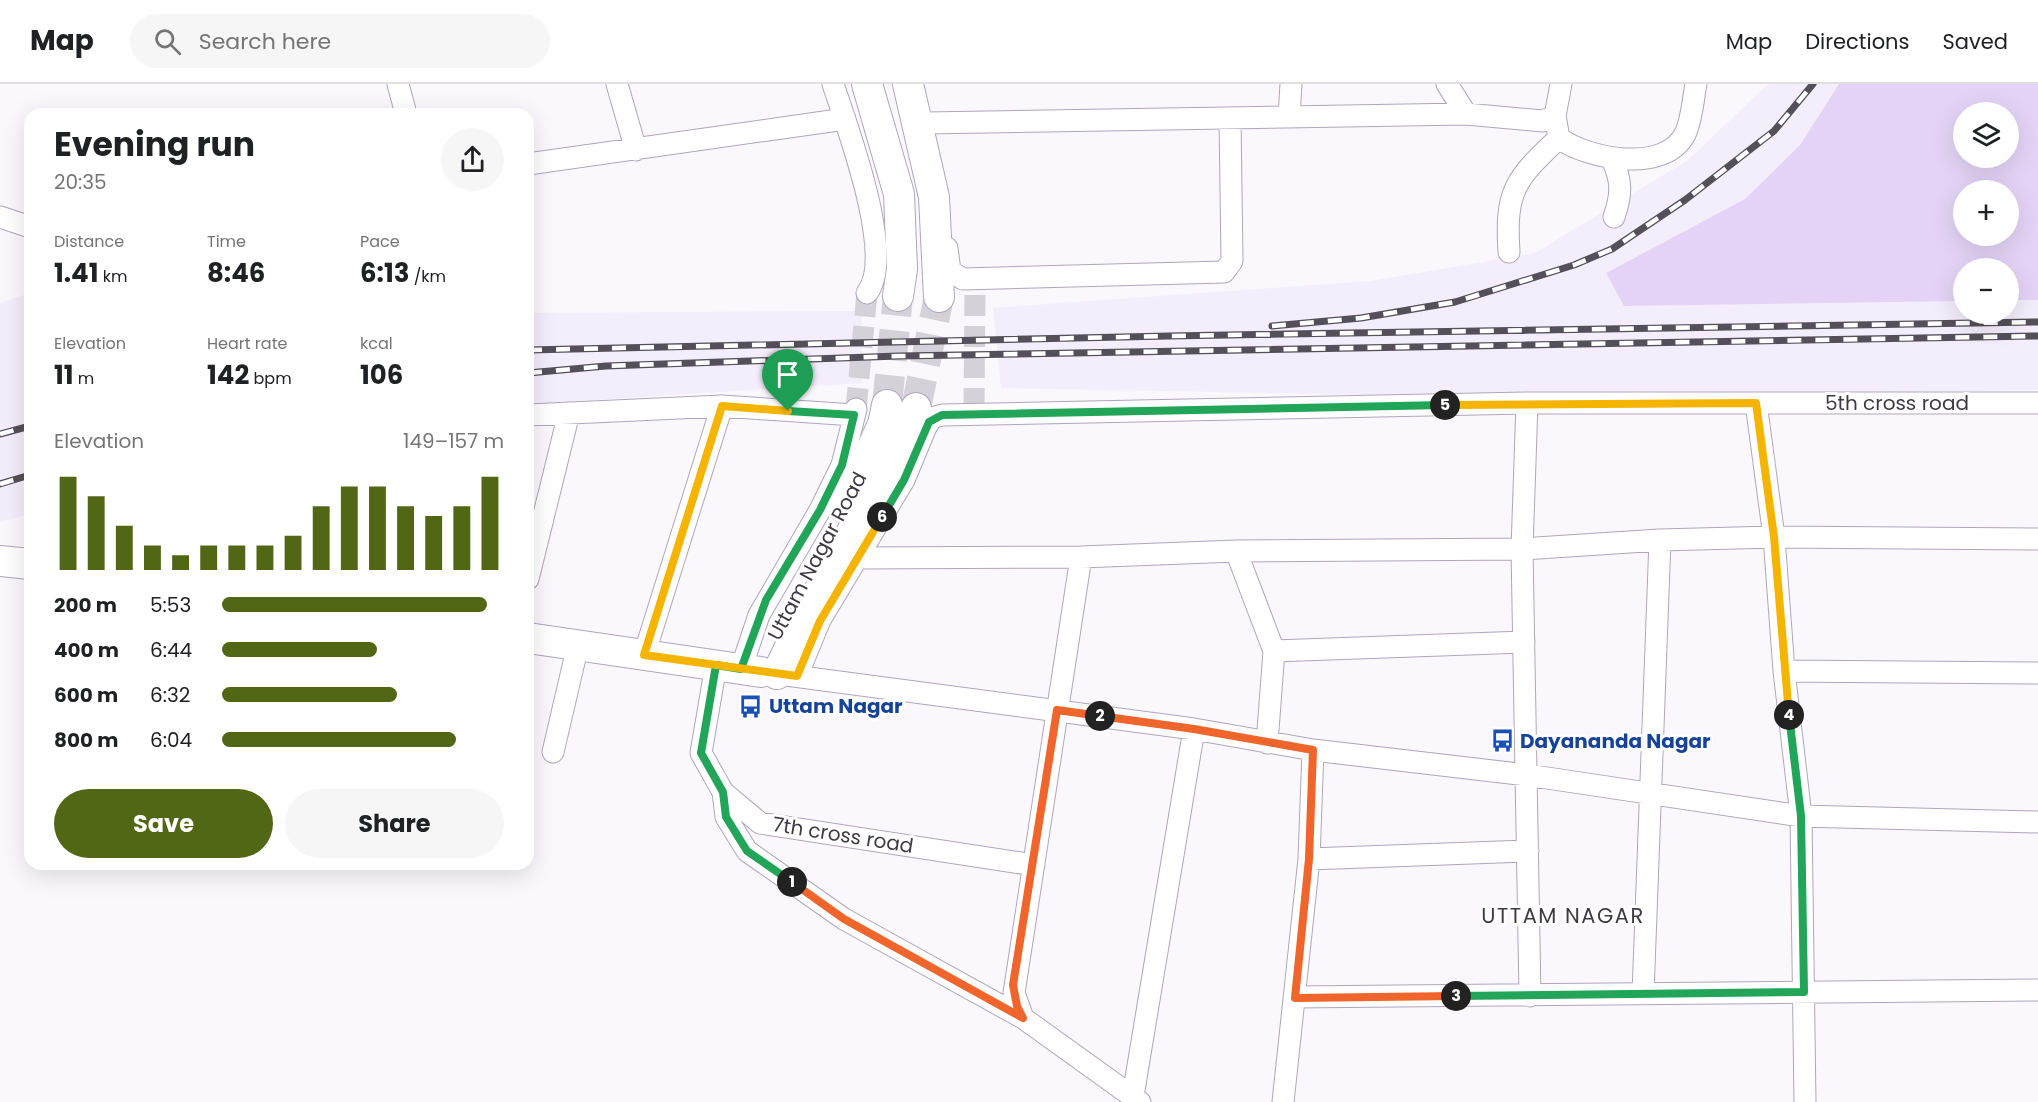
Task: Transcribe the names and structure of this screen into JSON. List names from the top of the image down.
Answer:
{
  "streets": {
    "street": ["5th cross road", "Uttam Nagar Road", "7th cross road"]
  },
  "crossings": [
    ["5th cross road", "Uttam Nagar Road"],
    ["Uttam Nagar Road", "7th cross road"]
  ],
  "districts": ["UTTAM NAGAR"],
  "places": {
    "bus stop": ["Uttam Nagar", "Dayananda Nagar"]
  },
  "page": {
    "header": "Map",
    "search": "Search here",
    "nav": ["Map", "Directions", "Saved"],
    "map_buttons": ["+", "−"],
    "heading": ["Evening run", "20:35"],
    "stats": [
      ["Distance", "1.41 km"],
      ["Time", "8:46"],
      ["Pace", "6:13 /km"],
      ["Elevation", "11 m"],
      ["Heart rate", "142 bpm"],
      ["kcal", "106"]
    ],
    "pins": [
      "5",
      "6",
      "4",
      "2",
      "1",
      "3"
    ],
    "chart": ["Elevation", "149–157 m"],
    "list": [
      {
        "name": "200 m",
        "note": "5:53"
      },
      {
        "name": "400 m",
        "note": "6:44"
      },
      {
        "name": "600 m",
        "note": "6:32"
      },
      {
        "name": "800 m",
        "note": "6:04"
      }
    ],
    "buttons": ["Save", "Share"]
  }
}
